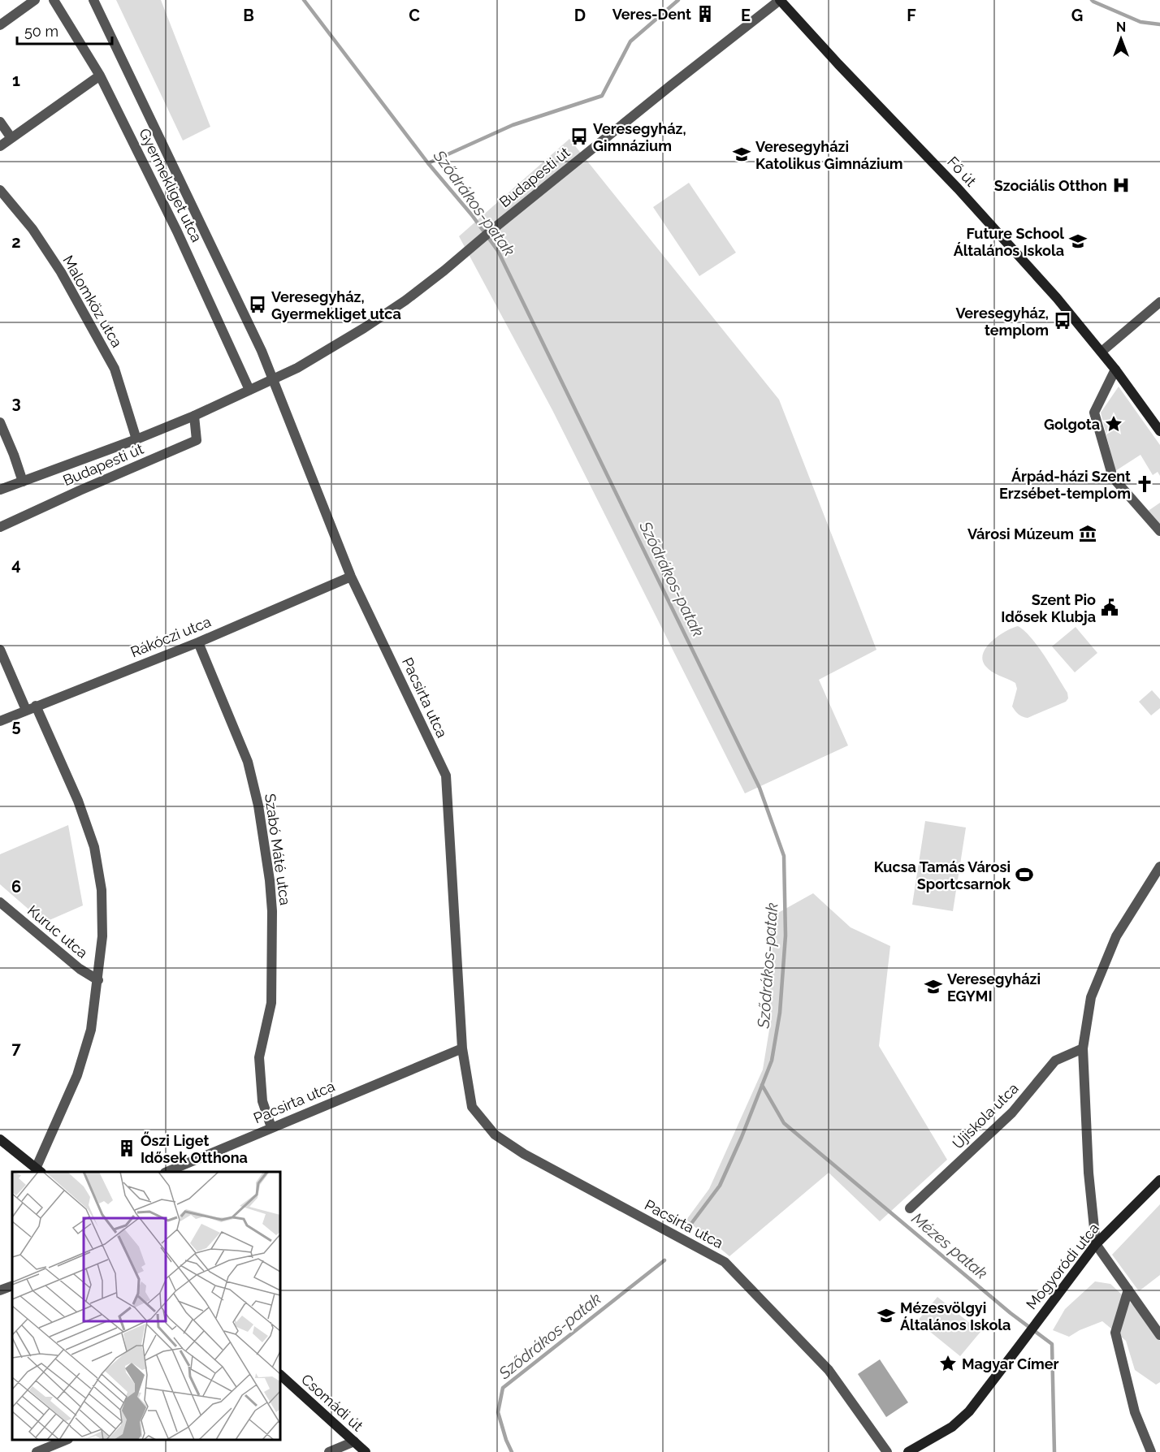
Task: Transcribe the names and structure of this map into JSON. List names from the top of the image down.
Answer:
{
  "streets": {
    "main road": ["Fő út", "Mogyoródi utca", "Csomádi út"],
    "street": [
      "Budapesti út",
      "Gyermekliget utca",
      "Malomköz utca",
      "Rákóczi utca",
      "Pacsirta utca",
      "Szabó Máté utca",
      "Kuruc utca",
      "Újiskola utca"
    ]
  },
  "crossings": [
    ["Fő út", "Budapesti út"],
    ["Budapesti út", "Gyermekliget utca"],
    ["Budapesti út", "Malomköz utca"],
    ["Budapesti út", "Pacsirta utca"],
    ["Gyermekliget utca", "Pacsirta utca"],
    ["Rákóczi utca", "Pacsirta utca"],
    ["Rákóczi utca", "Szabó Máté utca"],
    ["Pacsirta utca", "Szabó Máté utca"]
  ],
  "water": ["Sződrákos-patak", "Mézes patak"],
  "places": {
    "building": ["Veres-Dent", "Őszi Liget Idősek Otthona"],
    "bus stop": ["Veresegyház, Gimnázium", "Veresegyház, Gyermekliget utca", "Veresegyház, templom"],
    "school or university": [
      "Veresegyházi Katolikus Gimnázium",
      "Future School Általános Iskola",
      "Veresegyházi EGYMI",
      "Mézesvölgyi Általános Iskola"
    ],
    "hospital": ["Szociális Otthon"],
    "place": ["Golgota", "Magyar Címer"],
    "church": ["Árpád-házi Szent Erzsébet-templom"],
    "museum": ["Városi Múzeum"],
    "public building": ["Szent Pio Idősek Klubja"],
    "sports": ["Kucsa Tamás Városi Sportcsarnok"]
  },
  "scale_bar": "50 m",
  "north": "top",
  "grid": {
    "columns": [
      "B",
      "C",
      "D",
      "E",
      "F",
      "G"
    ],
    "rows": [
      "1",
      "2",
      "3",
      "4",
      "5",
      "6",
      "7"
    ]
  }
}
